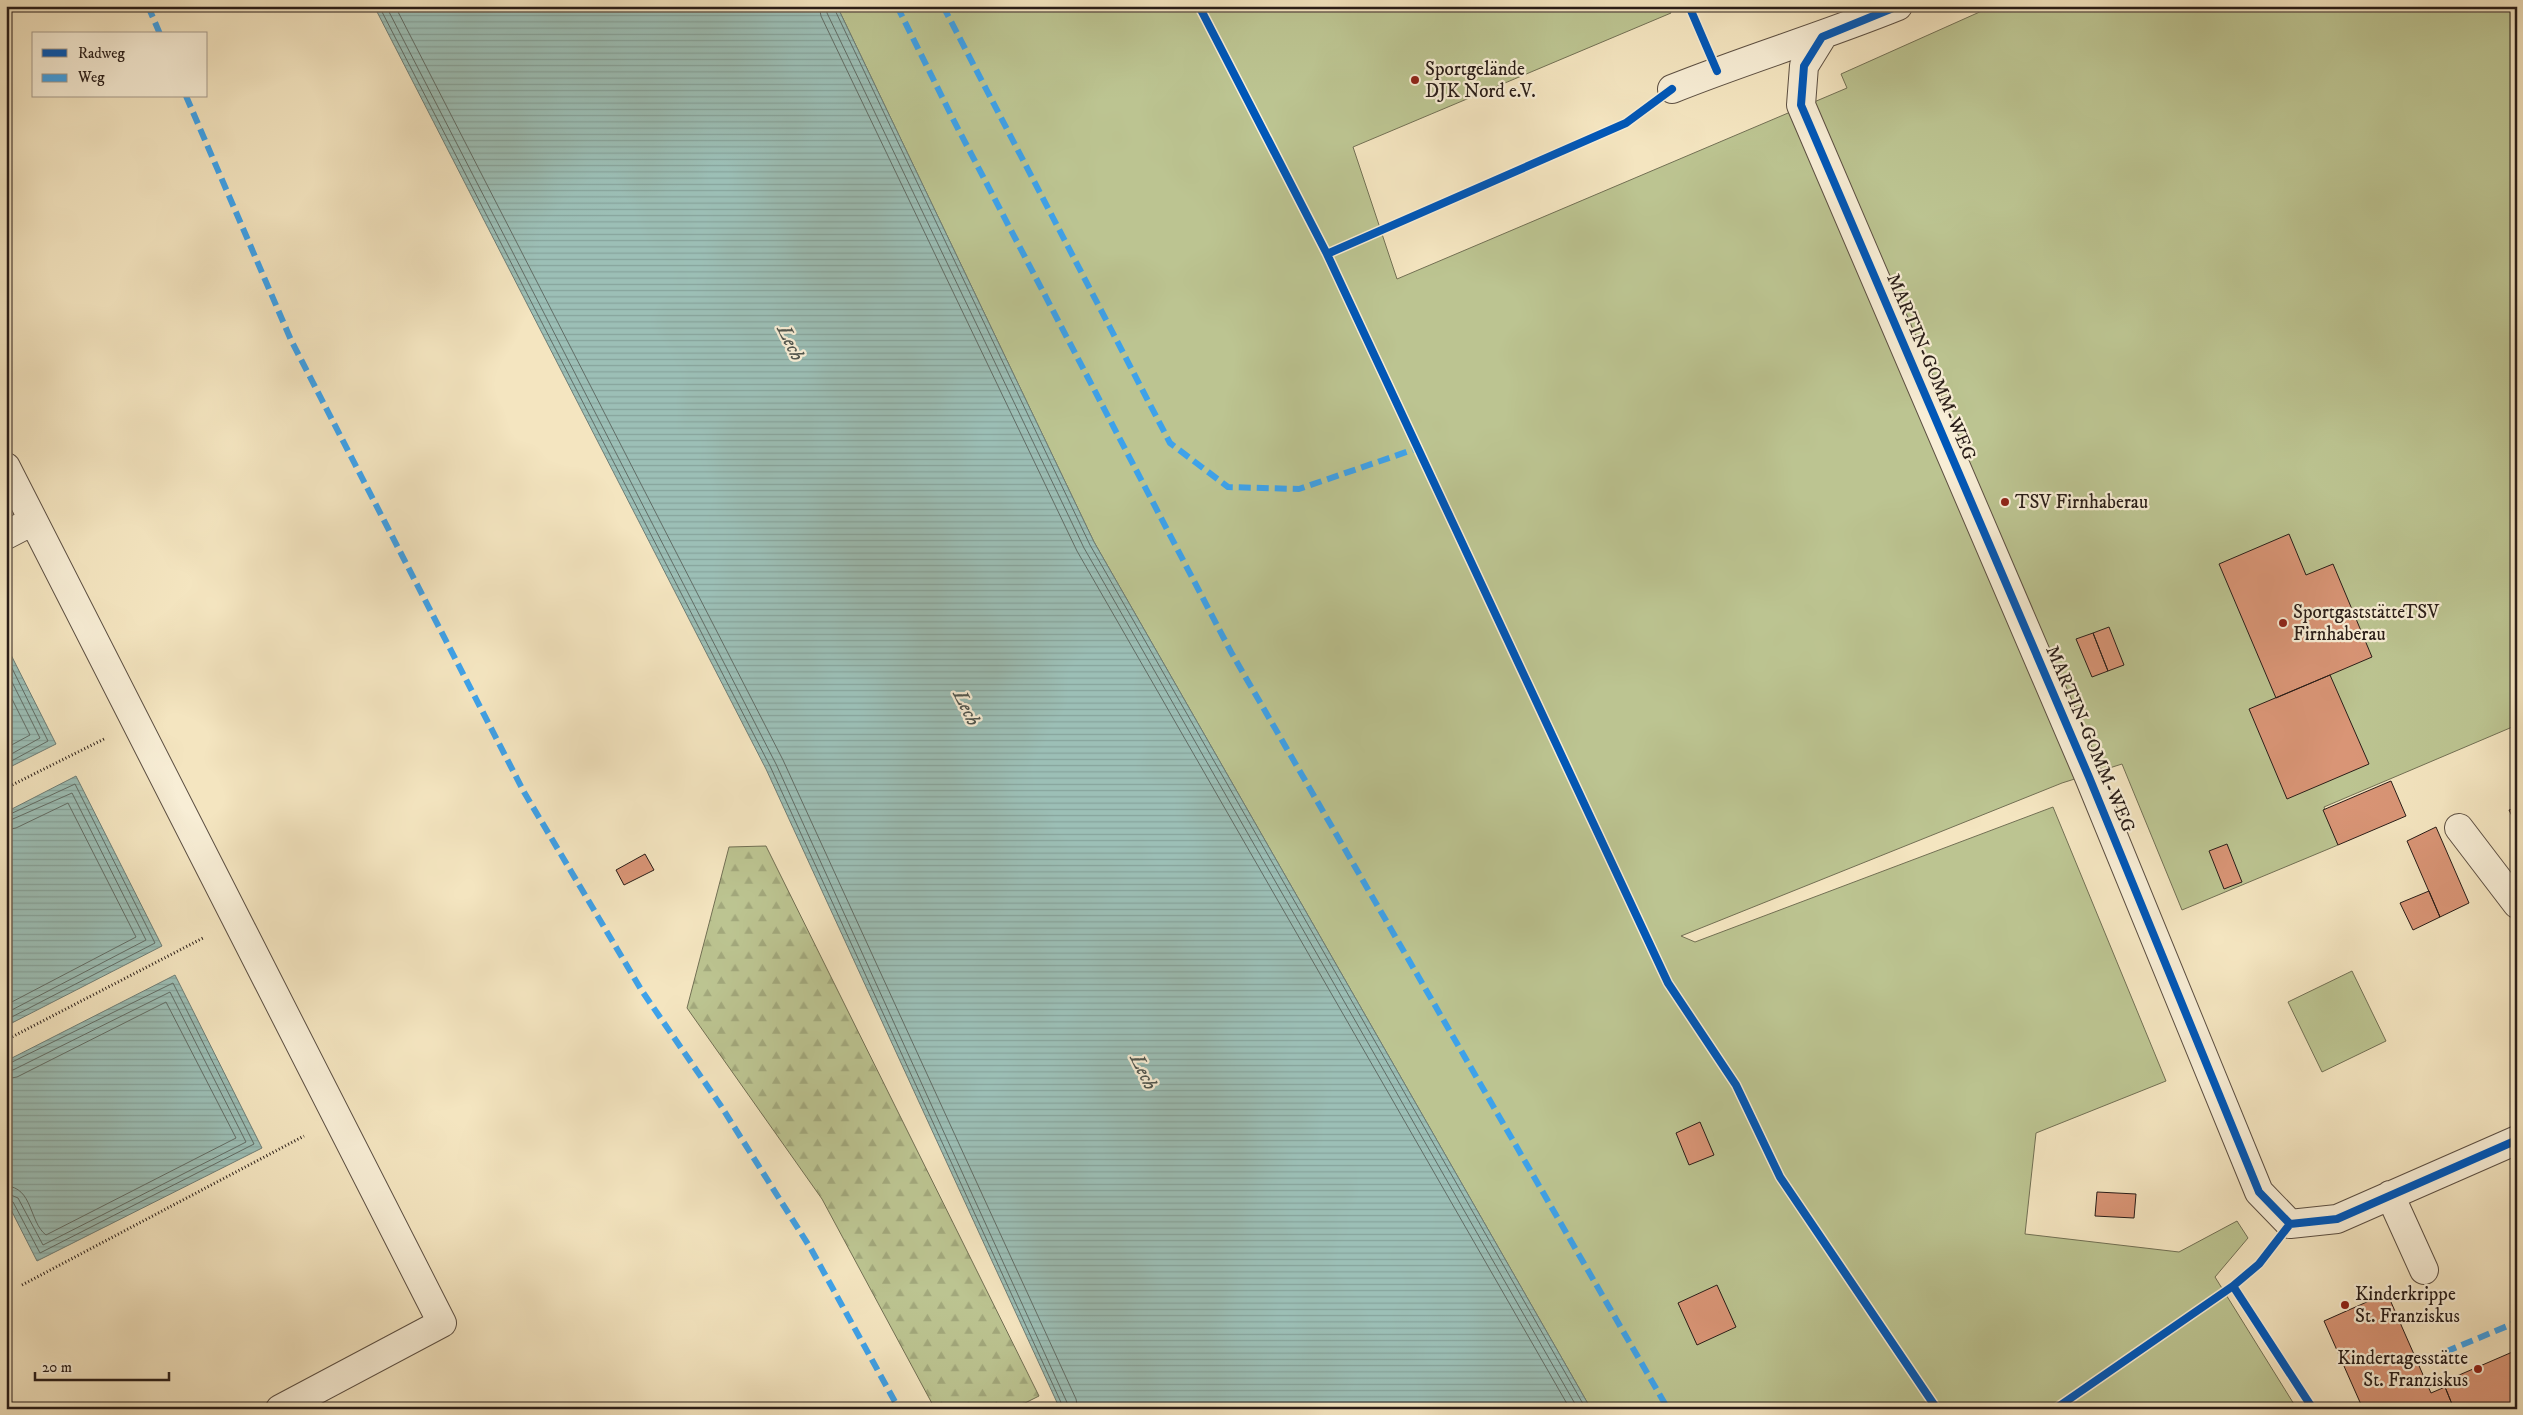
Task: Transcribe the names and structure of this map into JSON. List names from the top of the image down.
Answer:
{
  "streets": {
    "street": ["MARTIN-GOMM-WEG"]
  },
  "water": ["Lech"],
  "places": [
    "Sportgelände DJK Nord e.V.",
    "TSV Firnhaberau",
    "SportgaststätteTSV Firnhaberau",
    "Kinderkrippe St. Franziskus",
    "Kindertagesstätte St. Franziskus"
  ],
  "legend": ["Radweg", "Weg"],
  "scale_bar": "20 m"
}
